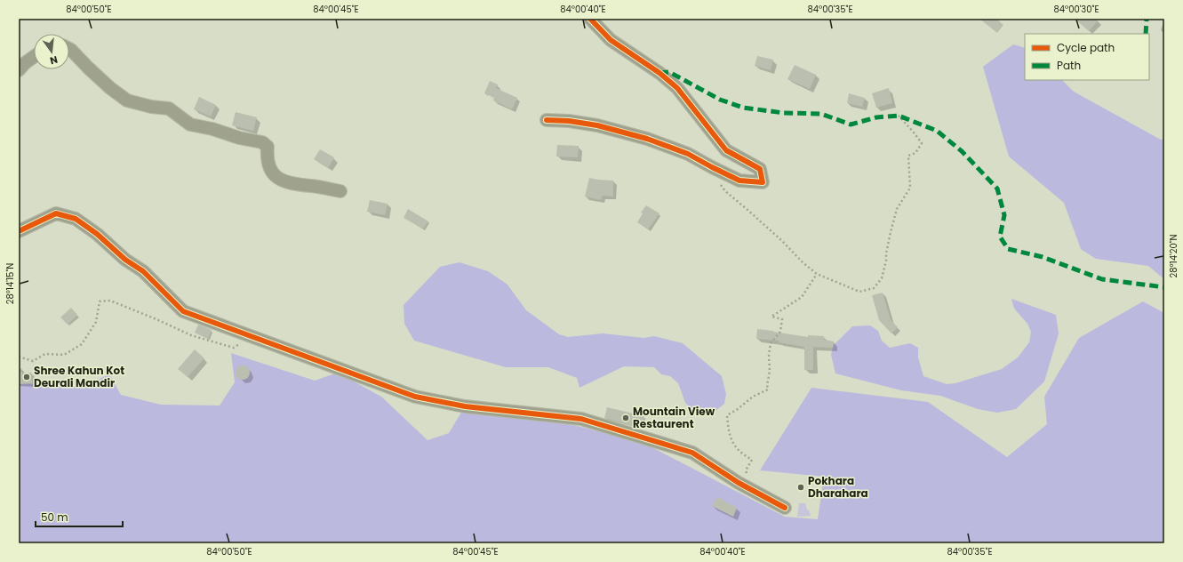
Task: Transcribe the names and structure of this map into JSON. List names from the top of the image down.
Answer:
{
  "places": ["Shree Kahun Kot Deurali Mandir", "Mountain View Restaurent", "Pokhara Dharahara"],
  "legend": ["Cycle path", "Path"],
  "scale_bar": "50 m",
  "north": "bottom",
  "coordinates": [
    "84°00'50\"E",
    "84°00'45\"E",
    "84°00'40\"E",
    "84°00'35\"E",
    "84°00'30\"E",
    "28°14'20\"N",
    "28°14'15\"N"
  ]
}
